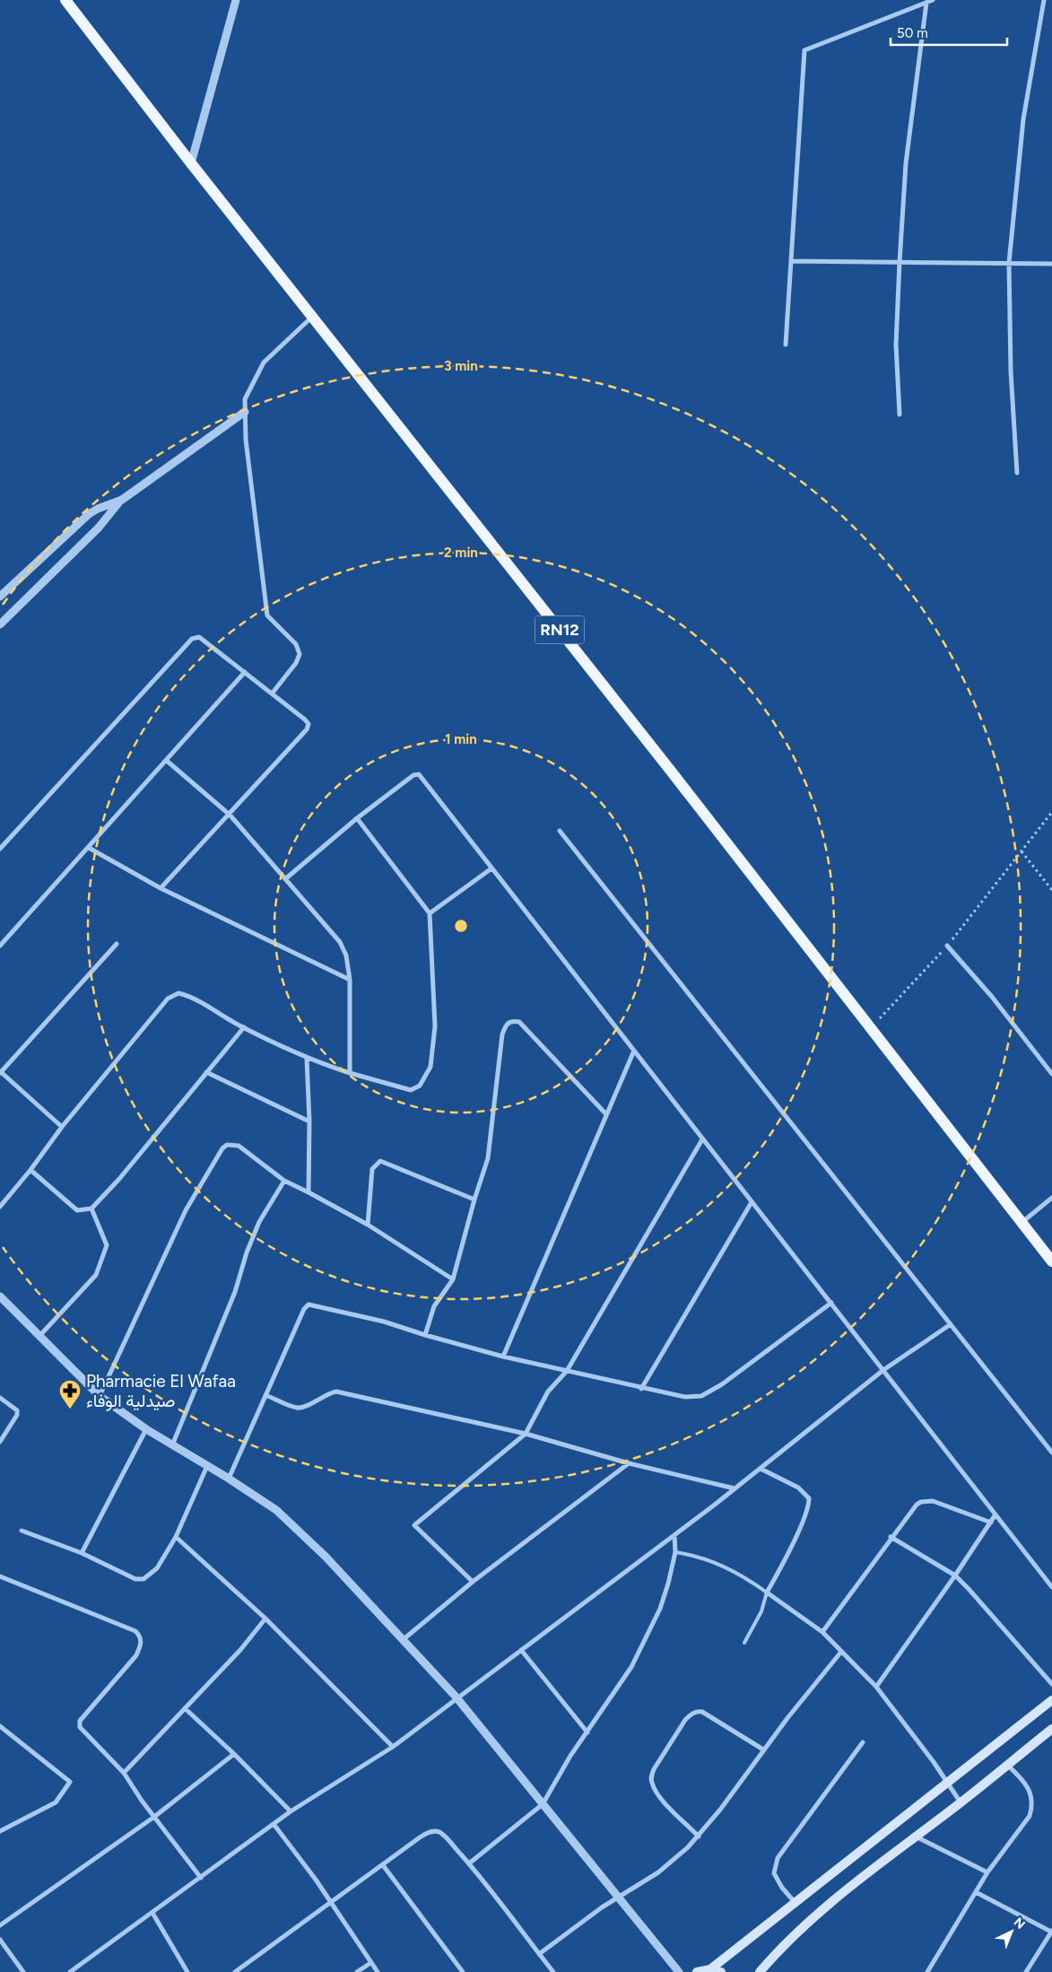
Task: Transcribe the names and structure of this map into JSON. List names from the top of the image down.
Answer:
{
  "streets": {
    "main road": ["RN12"]
  },
  "places": {
    "pharmacy": ["Pharmacie El Wafaa صيدلية الوفاء"]
  },
  "scale_bar": "50 m",
  "north": "top right",
  "rings": ["3 min", "2 min", "1 min"]
}
